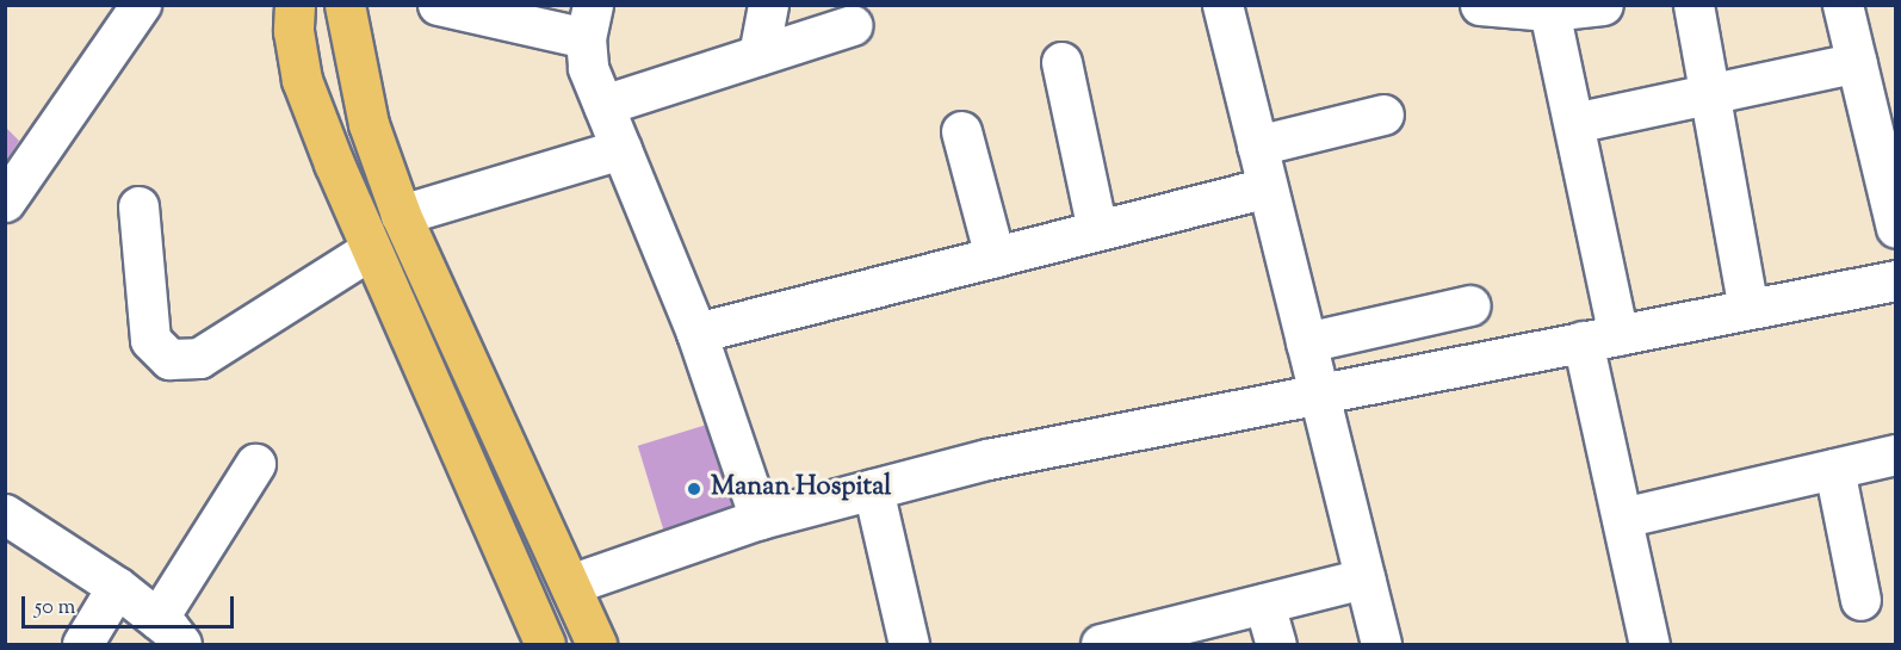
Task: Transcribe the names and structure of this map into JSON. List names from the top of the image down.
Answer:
{
  "places": ["Manan Hospital"],
  "scale_bar": "50 m"
}
